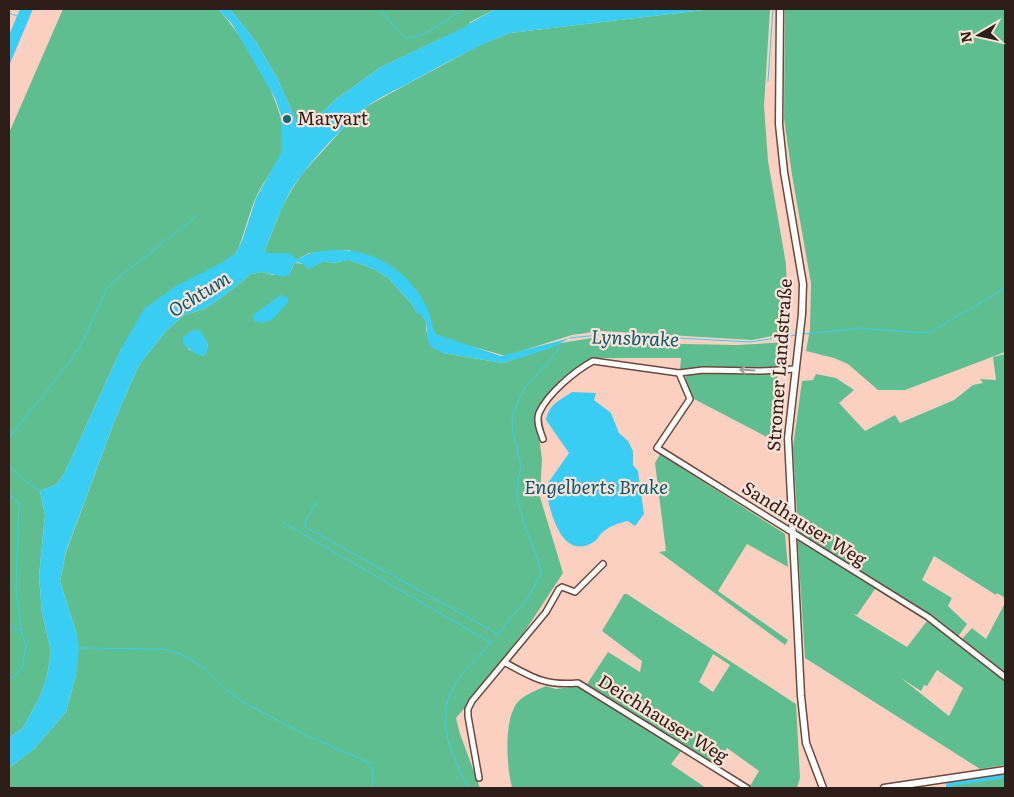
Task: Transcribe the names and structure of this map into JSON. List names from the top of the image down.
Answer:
{
  "streets": {
    "main road": ["Stromer Landstraße"],
    "street": ["Sandhauser Weg", "Deichhauser Weg"]
  },
  "crossings": [
    ["Stromer Landstraße", "Sandhauser Weg"]
  ],
  "water": ["Ochtum", "Lynsbrake", "Engelberts Brake"],
  "places": ["Maryart"],
  "north": "left"
}
